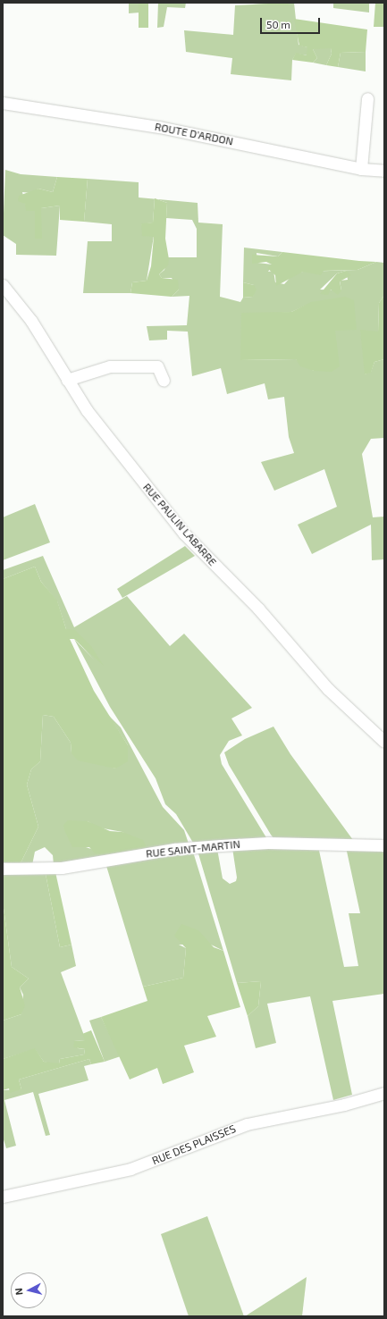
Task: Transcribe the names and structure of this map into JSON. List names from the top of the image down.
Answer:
{
  "streets": {
    "street": [
      "ROUTE D'ARDON",
      "RUE PAULIN LABARRE",
      "RUE SAINT-MARTIN",
      "RUE DES PLAISSES"
    ]
  },
  "scale_bar": "50 m",
  "north": "left"
}
